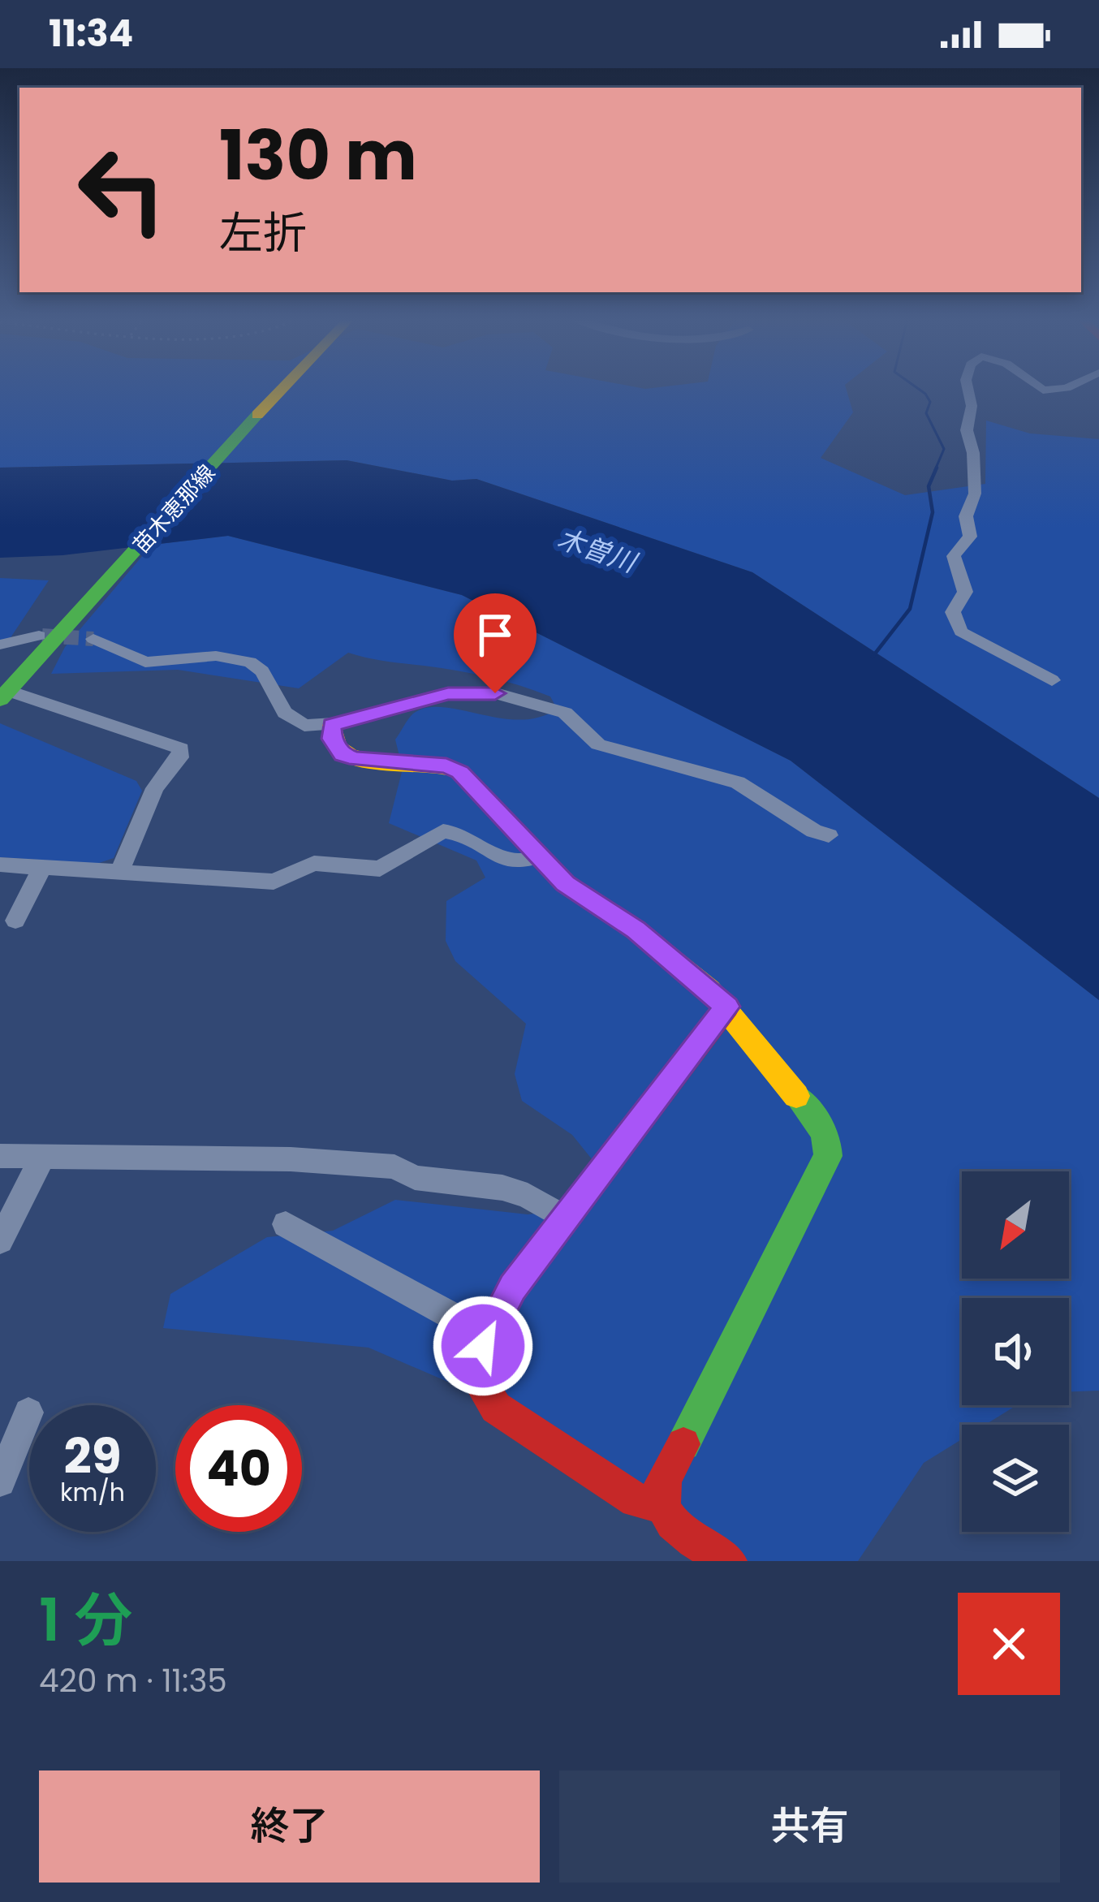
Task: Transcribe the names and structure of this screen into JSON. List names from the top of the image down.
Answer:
{
  "streets": {
    "street": ["苗木恵那線"]
  },
  "water": ["木曽川"],
  "north": "bottom left",
  "page": {
    "status": "11:34",
    "turn": ["130 m", "左折"],
    "speed": "29 km/h",
    "limit": "40",
    "heading": ["1 分", "420 m · 11:35"],
    "buttons": ["終了", "共有"]
  }
}
